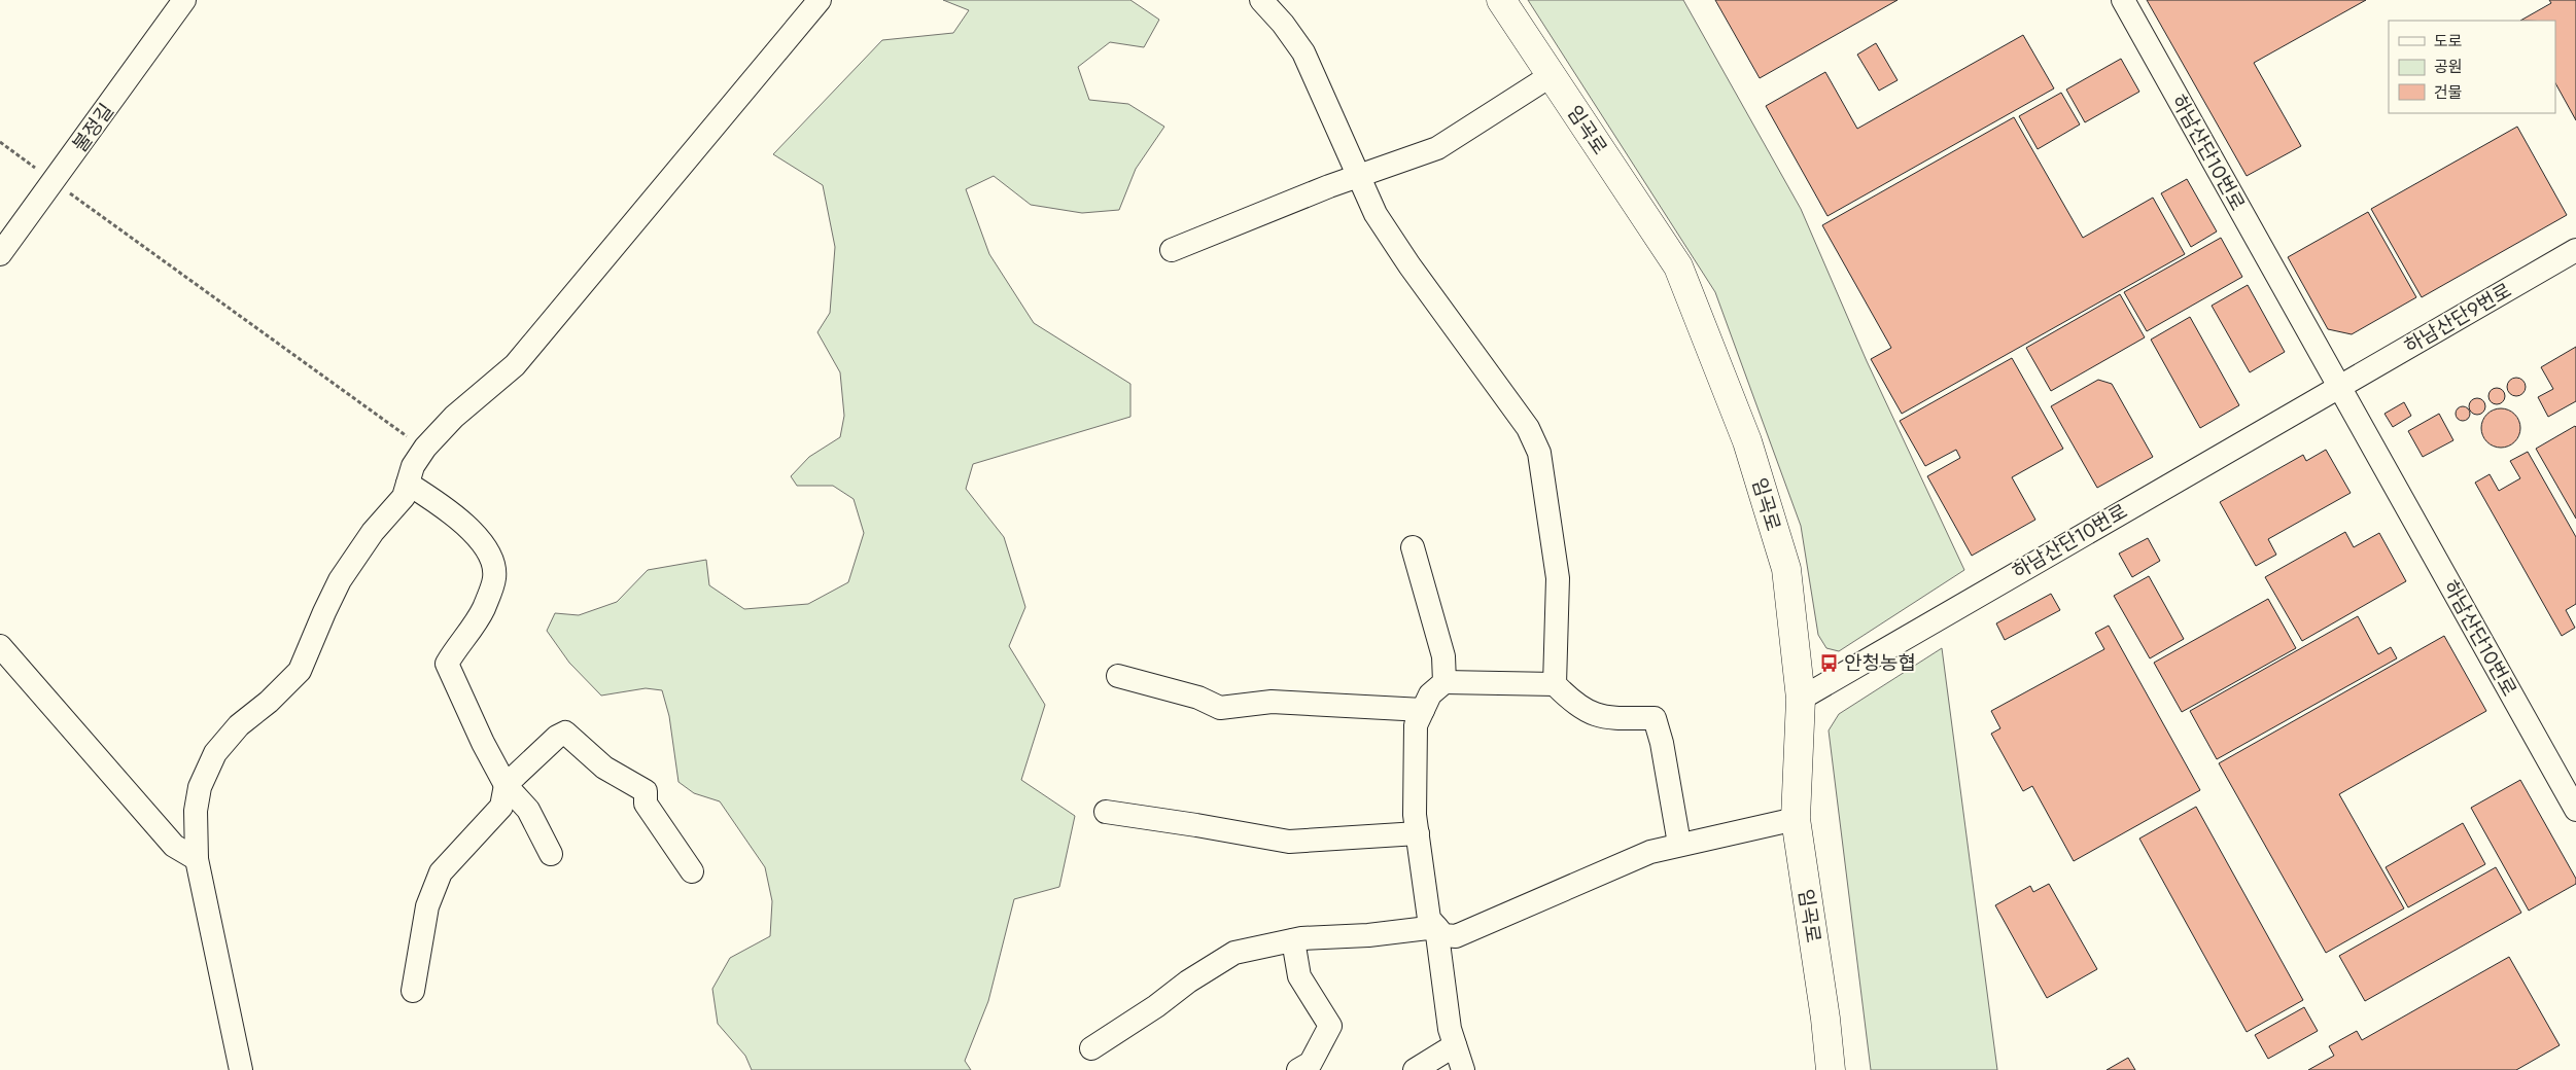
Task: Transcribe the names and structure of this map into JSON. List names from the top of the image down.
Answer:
{
  "streets": {
    "main road": ["임곡로"],
    "street": ["불정길", "하남산단10번로", "하남산단9번로"]
  },
  "crossings": [
    ["임곡로", "하남산단10번로"],
    ["하남산단10번로", "하남산단9번로"]
  ],
  "places": {
    "bus stop": ["안청농협"]
  },
  "legend": ["도로", "공원", "건물"]
}
